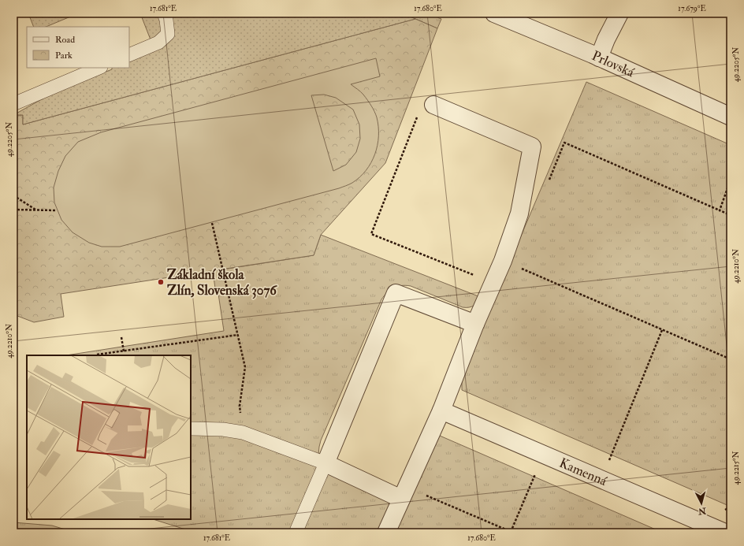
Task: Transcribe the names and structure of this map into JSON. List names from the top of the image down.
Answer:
{
  "streets": {
    "street": ["Prlovská", "Kamenná"]
  },
  "places": ["Základní škola Zlín, Slovenská 3076"],
  "legend": ["Road", "Park"],
  "north": "bottom",
  "coordinates": [
    "17.681°E",
    "17.680°E",
    "17.679°E",
    "49.2205°N",
    "49.2210°N",
    "49.2215°N"
  ]
}
